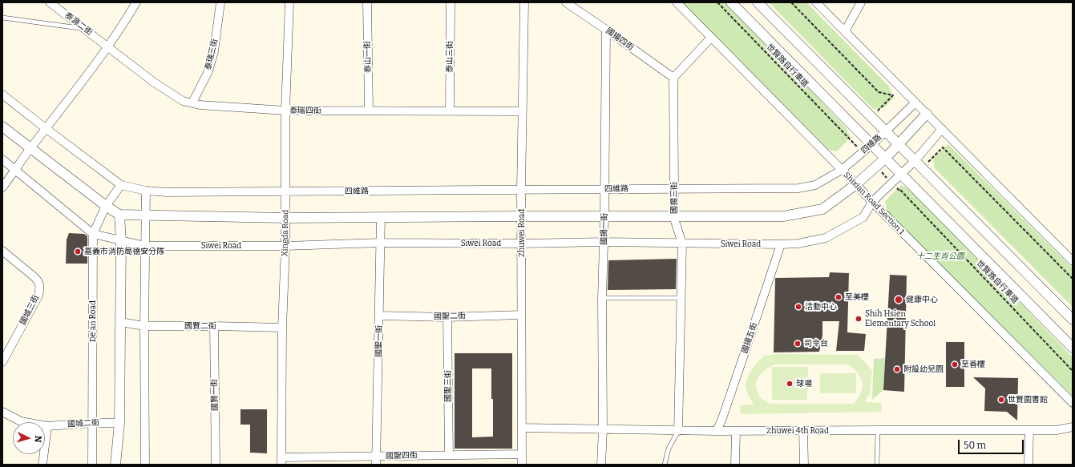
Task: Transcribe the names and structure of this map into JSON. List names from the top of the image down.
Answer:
{
  "streets": {
    "street": [
      "泰源二街",
      "國揚四街",
      "泰瑞三街",
      "泰山一街",
      "泰山三街",
      "泰瑞四街",
      "四維路",
      "國揚三街",
      "Shixian Road Section 1",
      "國揚一街",
      "Xingda Road",
      "Zhuwei Road",
      "Siwei Road",
      "國城三街",
      "國聖二街",
      "De'an Road",
      "國賢二街",
      "國揚五街",
      "國聖一街",
      "國聖三街",
      "國賢一街",
      "國城二街",
      "Zhuwei 4th Road",
      "國聖四街"
    ],
    "path": ["世賢路自行車道"]
  },
  "crossings": [
    ["泰源二街", "泰瑞四街"],
    ["國揚四街", "國揚三街"],
    ["國揚四街", "國揚一街"],
    ["泰瑞三街", "泰瑞四街"],
    ["泰山一街", "泰瑞四街"],
    ["泰山三街", "泰瑞四街"],
    ["泰瑞四街", "Xingda Road"],
    ["泰瑞四街", "Zhuwei Road"],
    ["四維路", "國揚三街"],
    ["四維路", "Shixian Road Section 1"],
    ["四維路", "國揚一街"],
    ["四維路", "Xingda Road"],
    ["四維路", "Zhuwei Road"],
    ["國揚三街", "Siwei Road"],
    ["國揚三街", "Zhuwei 4th Road"],
    ["Shixian Road Section 1", "Siwei Road"],
    ["國揚一街", "Siwei Road"],
    ["國揚一街", "Zhuwei 4th Road"],
    ["Xingda Road", "Siwei Road"],
    ["Xingda Road", "國賢二街"],
    ["Xingda Road", "國聖四街"],
    ["Zhuwei Road", "Siwei Road"],
    ["Zhuwei Road", "國聖二街"],
    ["Zhuwei Road", "Zhuwei 4th Road"],
    ["Zhuwei Road", "國聖四街"],
    ["Siwei Road", "De'an Road"],
    ["Siwei Road", "國揚五街"],
    ["Siwei Road", "國聖一街"],
    ["國聖二街", "國聖一街"],
    ["國聖二街", "國聖三街"],
    ["De'an Road", "國城二街"],
    ["國賢二街", "國賢一街"],
    ["國揚五街", "Zhuwei 4th Road"],
    ["國聖一街", "國聖四街"],
    ["國聖三街", "國聖四街"]
  ],
  "parks": ["十二生肖公園"],
  "places": [
    "嘉義市消防局德安分隊",
    "至美樓",
    "健康中心",
    "活動中心",
    "Shih Hsien Elementary School",
    "司令台",
    "至善樓",
    "附設幼兒園",
    "球場",
    "世賢圖書館"
  ],
  "scale_bar": "50 m",
  "north": "right"
}
